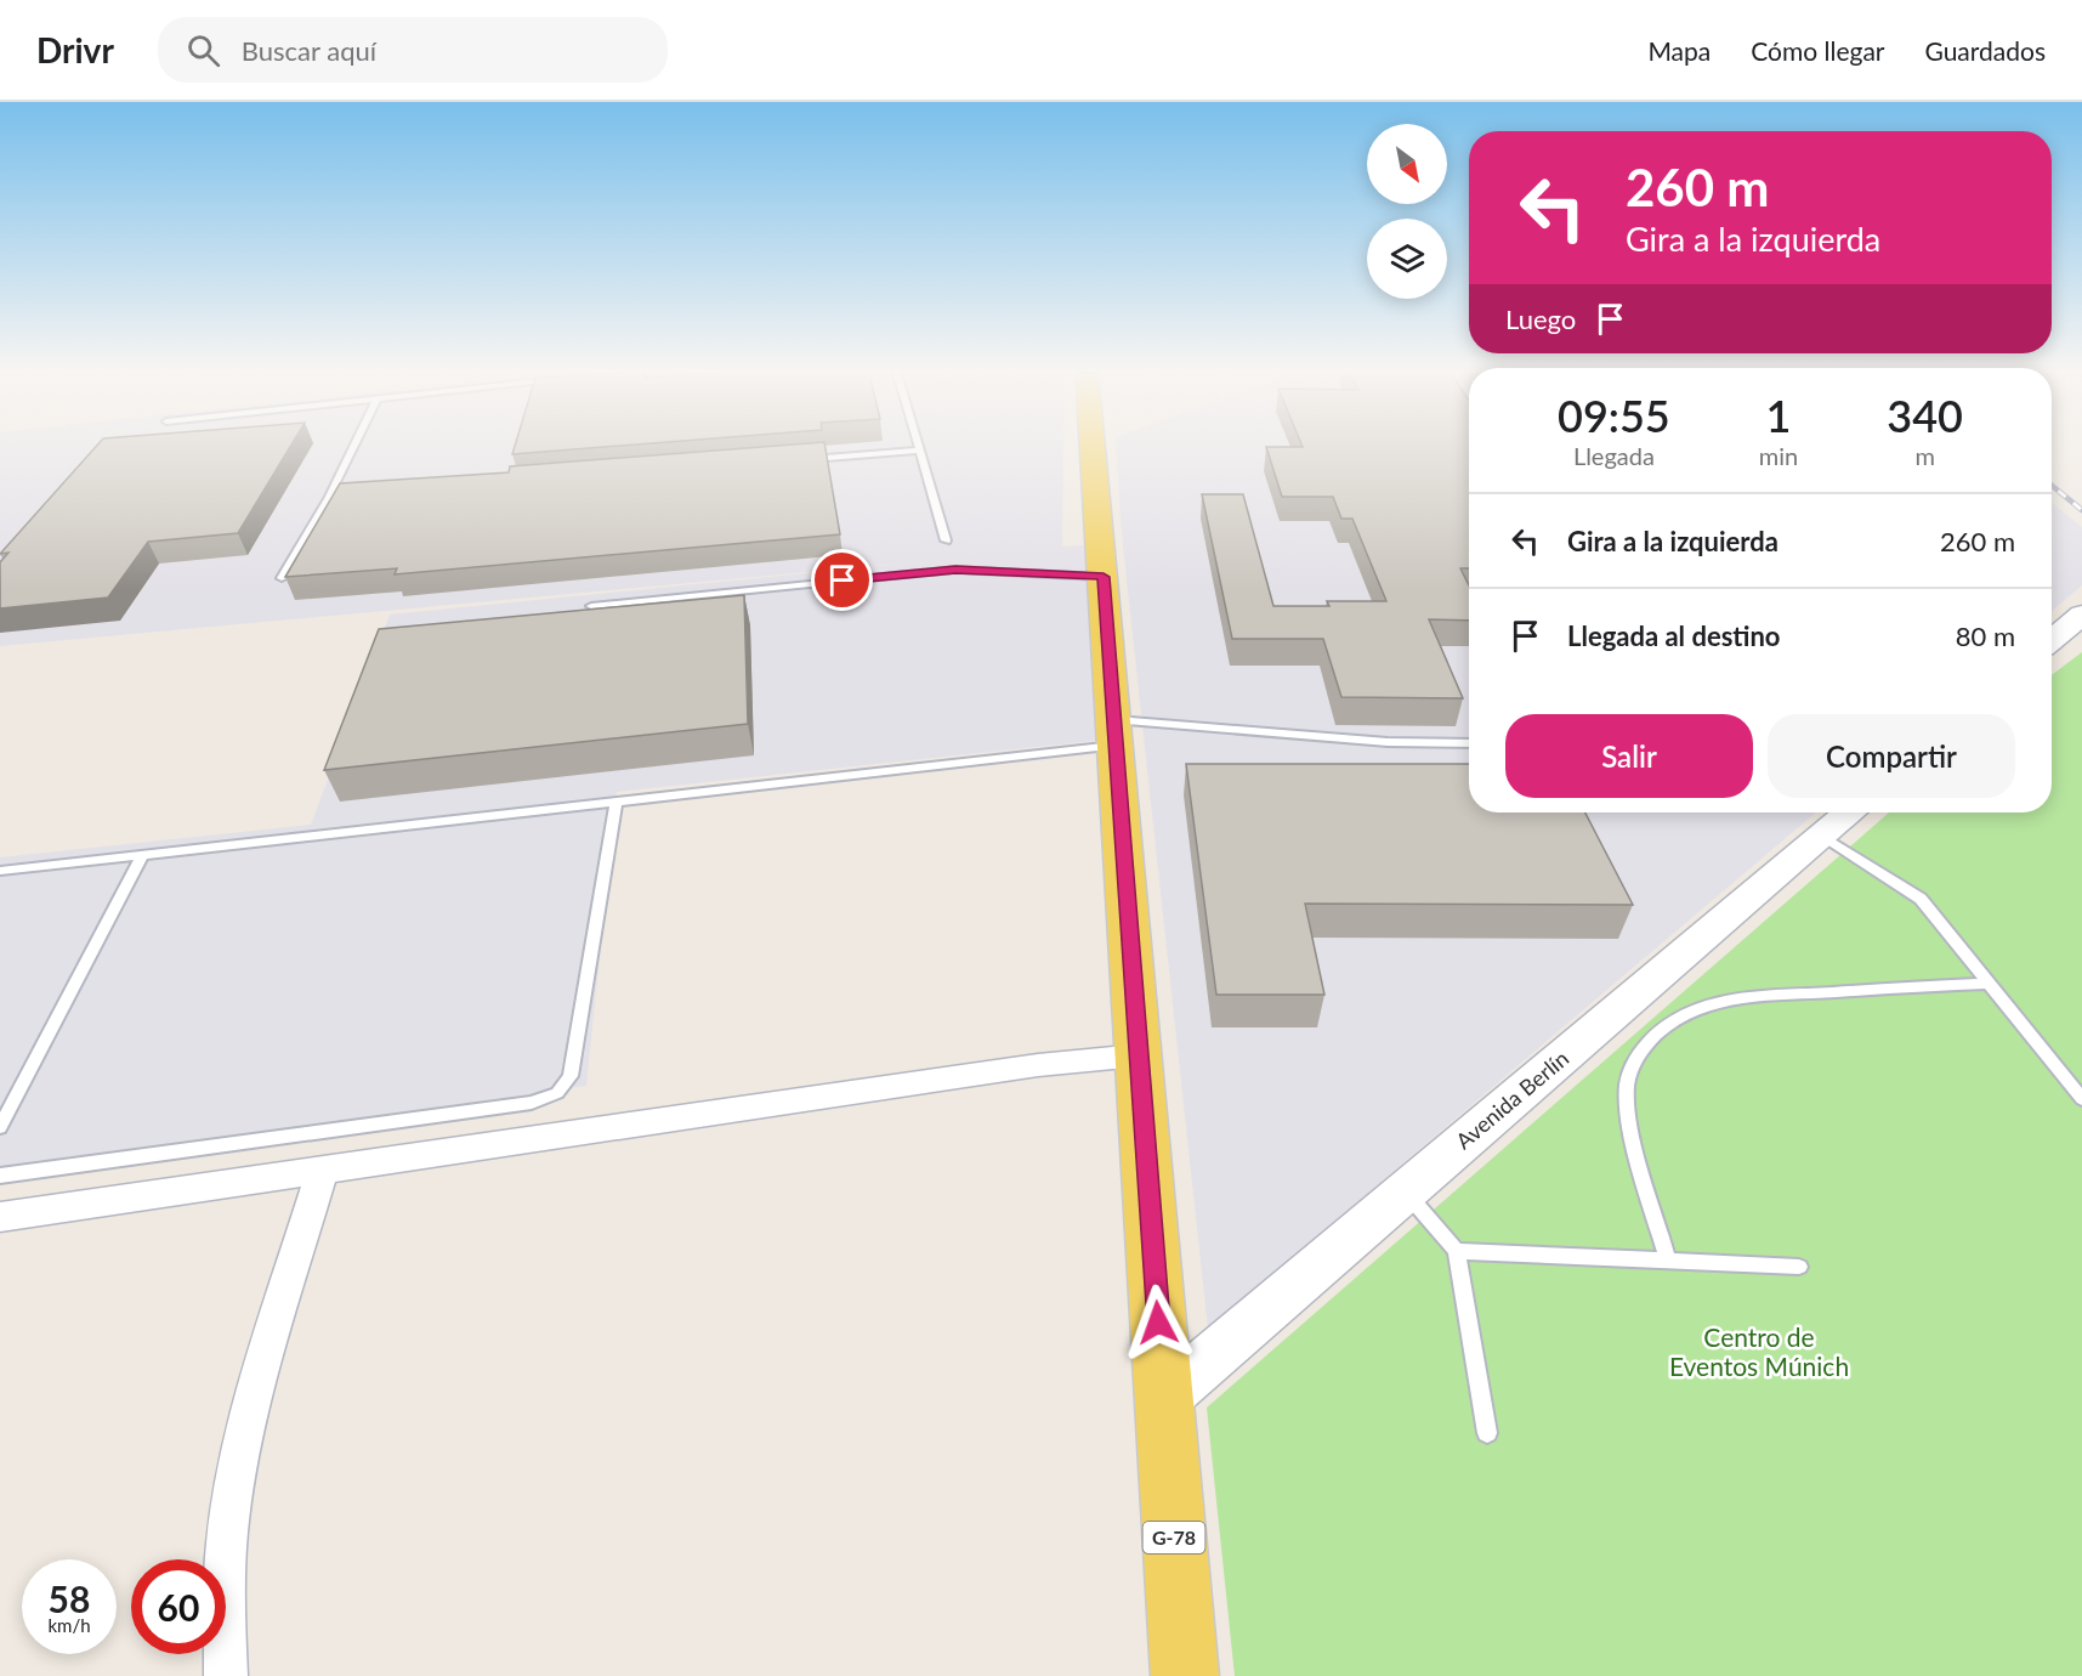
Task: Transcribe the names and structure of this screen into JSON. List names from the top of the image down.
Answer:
{
  "streets": {
    "main road": ["G-78"],
    "street": ["Avenida Berlín"]
  },
  "crossings": [
    ["Avenida Berlín", "G-78"]
  ],
  "parks": ["Centro de Eventos Múnich"],
  "north": "bottom right",
  "page": {
    "header": "Drivr",
    "search": "Buscar aquí",
    "nav": ["Mapa", "Cómo llegar", "Guardados"],
    "turn": ["260 m", "Gira a la izquierda"],
    "then": "Luego",
    "eta": [
      "09:55",
      "Llegada",
      "1",
      "min",
      "340",
      "m"
    ],
    "list": [
      {
        "name": "Gira a la izquierda",
        "value": "260 m"
      },
      {
        "name": "Llegada al destino",
        "value": "80 m"
      }
    ],
    "buttons": ["Salir", "Compartir"],
    "speed": "58 km/h",
    "limit": "60"
  }
}
